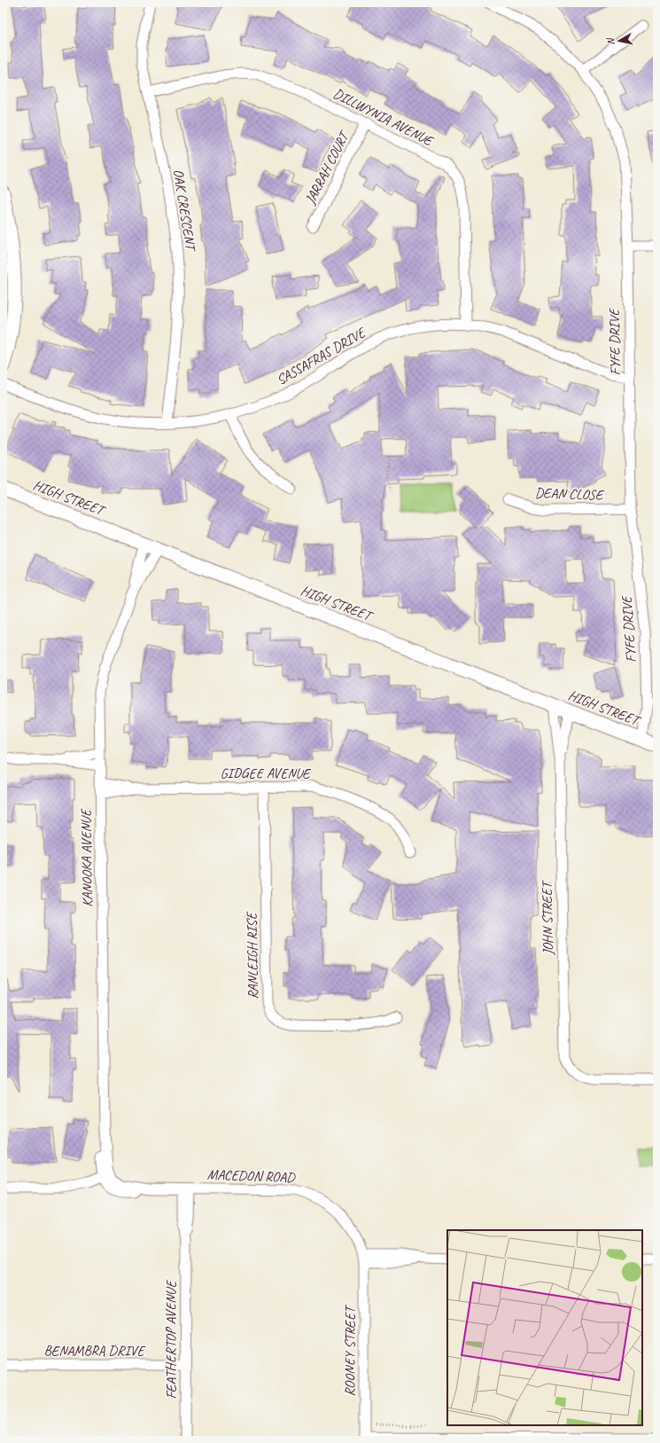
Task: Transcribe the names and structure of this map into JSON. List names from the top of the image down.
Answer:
{
  "streets": {
    "main road": ["HIGH STREET"],
    "street": [
      "DILLWYNIA AVENUE",
      "JARRAH COURT",
      "OAK CRESCENT",
      "FYFE DRIVE",
      "SASSAFRAS DRIVE",
      "DEAN CLOSE",
      "GIDGEE AVENUE",
      "KANOOKA AVENUE",
      "JOHN STREET",
      "RANLEIGH RISE",
      "MACEDON ROAD",
      "FEATHERTOP AVENUE",
      "BENAMBRA DRIVE",
      "ROONEY STREET"
    ]
  },
  "crossings": [
    ["DILLWYNIA AVENUE", "JARRAH COURT"],
    ["DILLWYNIA AVENUE", "OAK CRESCENT"],
    ["DILLWYNIA AVENUE", "SASSAFRAS DRIVE"],
    ["OAK CRESCENT", "SASSAFRAS DRIVE"],
    ["FYFE DRIVE", "SASSAFRAS DRIVE"],
    ["FYFE DRIVE", "DEAN CLOSE"],
    ["FYFE DRIVE", "HIGH STREET"],
    ["HIGH STREET", "KANOOKA AVENUE"],
    ["HIGH STREET", "JOHN STREET"],
    ["GIDGEE AVENUE", "KANOOKA AVENUE"],
    ["GIDGEE AVENUE", "RANLEIGH RISE"],
    ["KANOOKA AVENUE", "MACEDON ROAD"],
    ["MACEDON ROAD", "FEATHERTOP AVENUE"],
    ["MACEDON ROAD", "ROONEY STREET"],
    ["FEATHERTOP AVENUE", "BENAMBRA DRIVE"]
  ],
  "north": "left"
}
